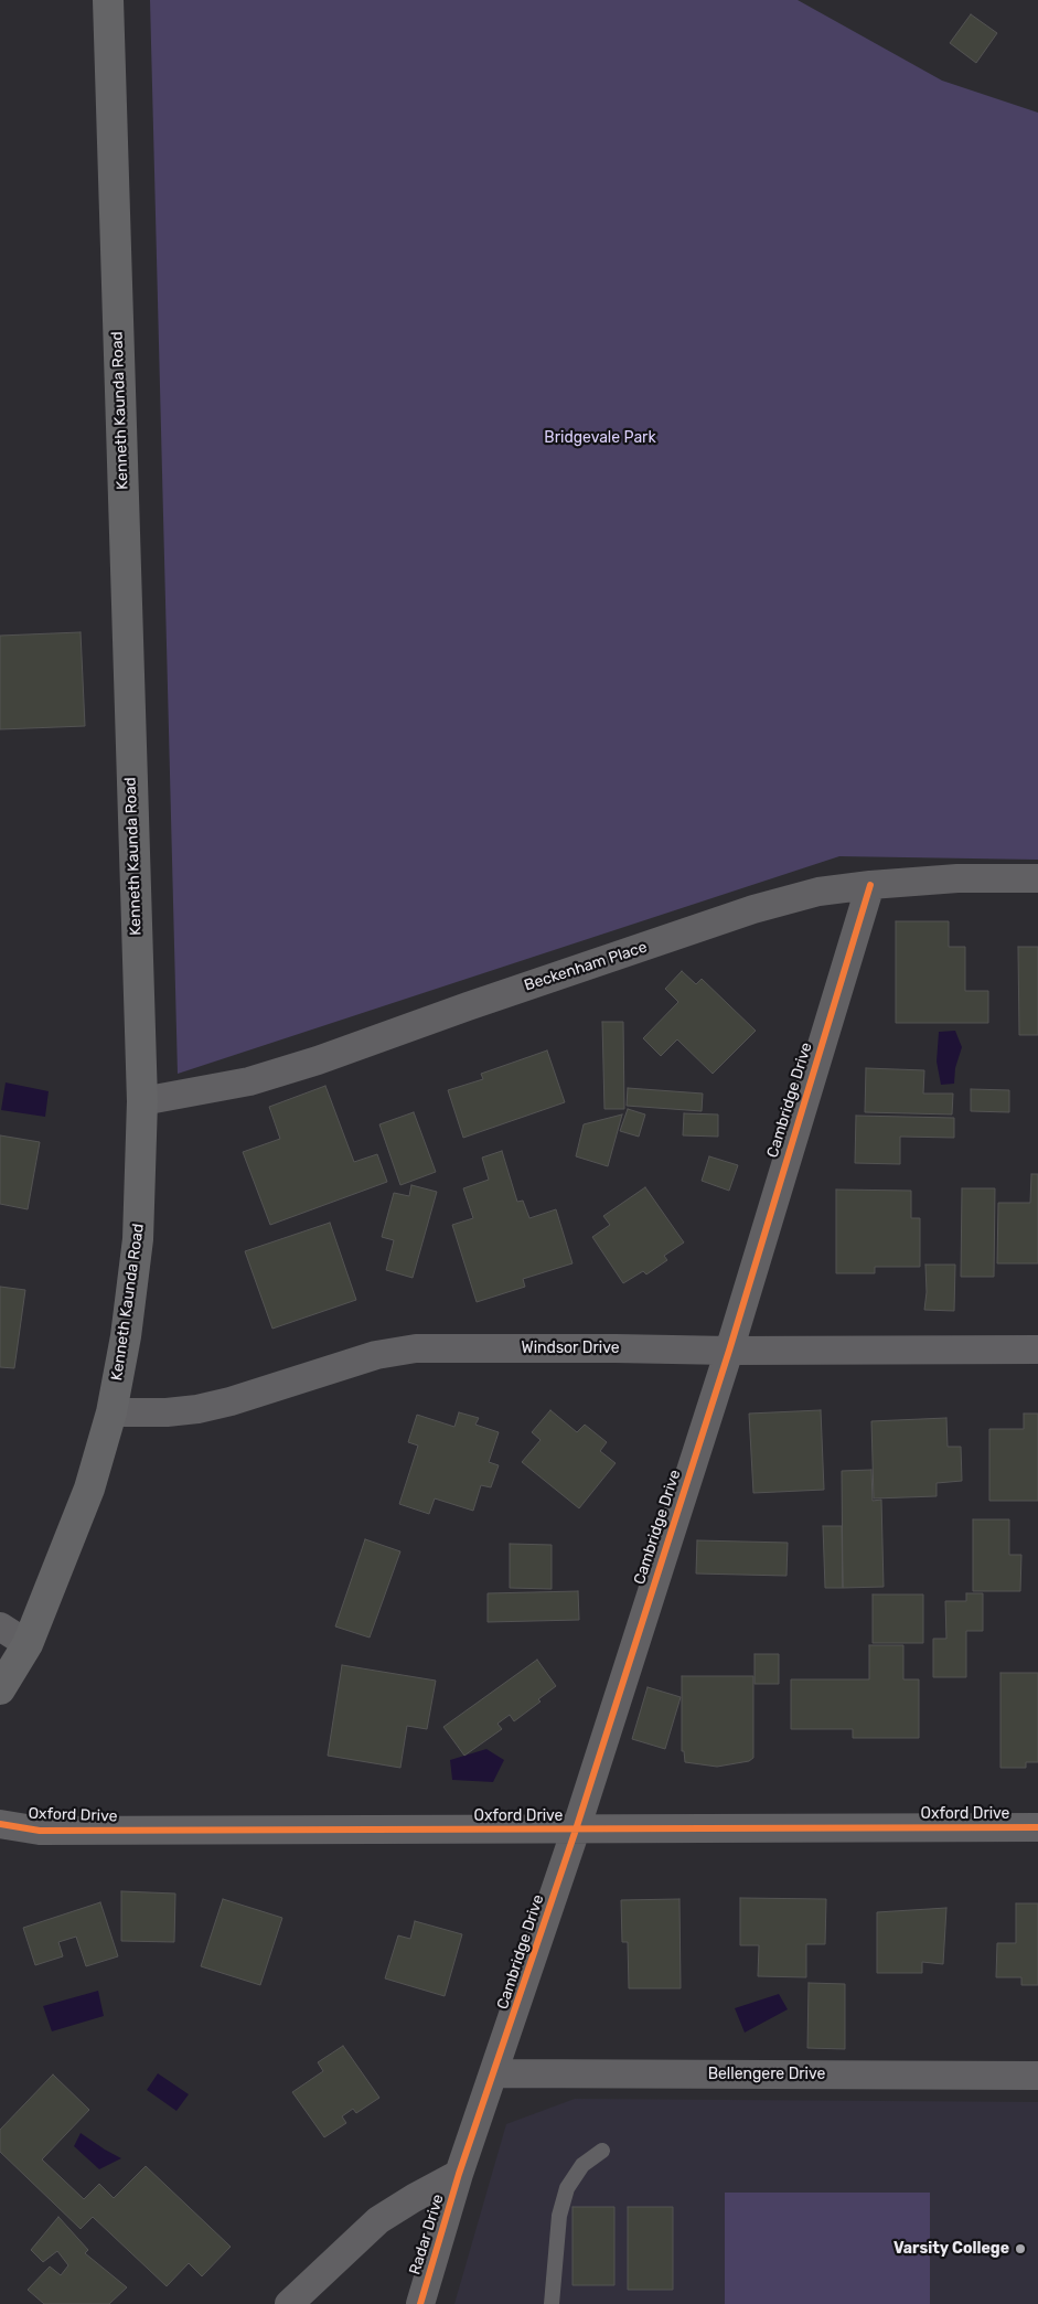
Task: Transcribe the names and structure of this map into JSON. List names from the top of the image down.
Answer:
{
  "streets": {
    "main road": ["Kenneth Kaunda Road"],
    "street": [
      "Beckenham Place",
      "Cambridge Drive",
      "Windsor Drive",
      "Oxford Drive",
      "Bellengere Drive",
      "Radar Drive"
    ]
  },
  "crossings": [
    ["Kenneth Kaunda Road", "Beckenham Place"],
    ["Kenneth Kaunda Road", "Windsor Drive"],
    ["Beckenham Place", "Cambridge Drive"],
    ["Cambridge Drive", "Windsor Drive"],
    ["Cambridge Drive", "Oxford Drive"],
    ["Cambridge Drive", "Bellengere Drive"],
    ["Cambridge Drive", "Radar Drive"]
  ],
  "parks": ["Bridgevale Park"],
  "places": ["Varsity College"]
}
